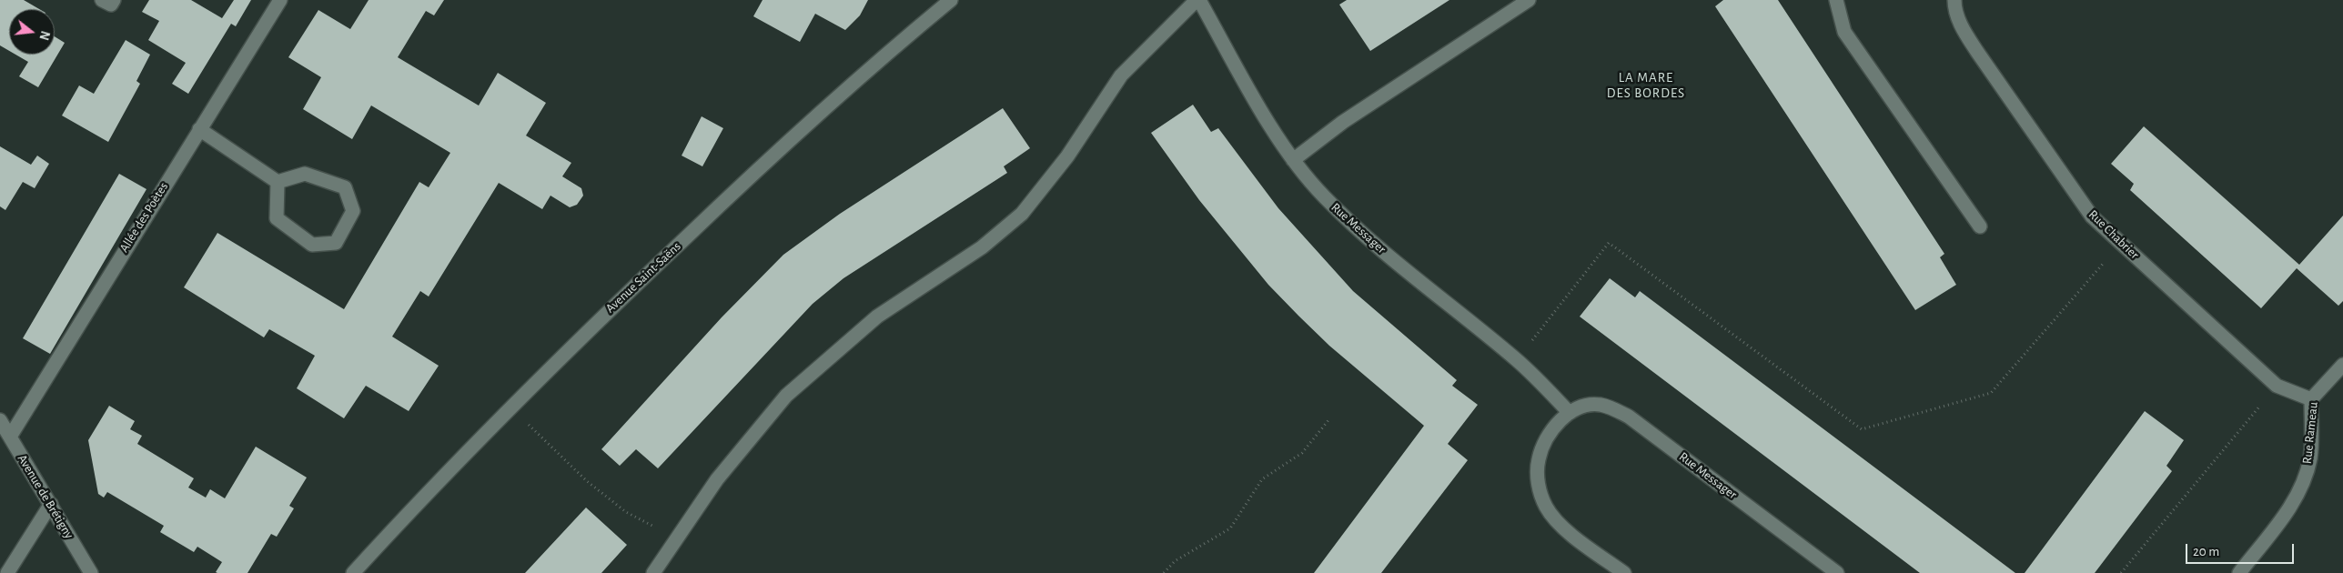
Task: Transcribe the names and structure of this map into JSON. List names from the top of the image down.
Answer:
{
  "streets": {
    "street": [
      "Allée des Poètes",
      "Rue Messager",
      "Rue Chabrier",
      "Avenue Saint-Saëns",
      "Rue Rameau",
      "Avenue de Brétigny"
    ]
  },
  "crossings": [
    ["Allée des Poètes", "Avenue de Brétigny"],
    ["Rue Chabrier", "Rue Rameau"]
  ],
  "districts": ["LA MARE DES BORDES"],
  "scale_bar": "20 m",
  "north": "right"
}
